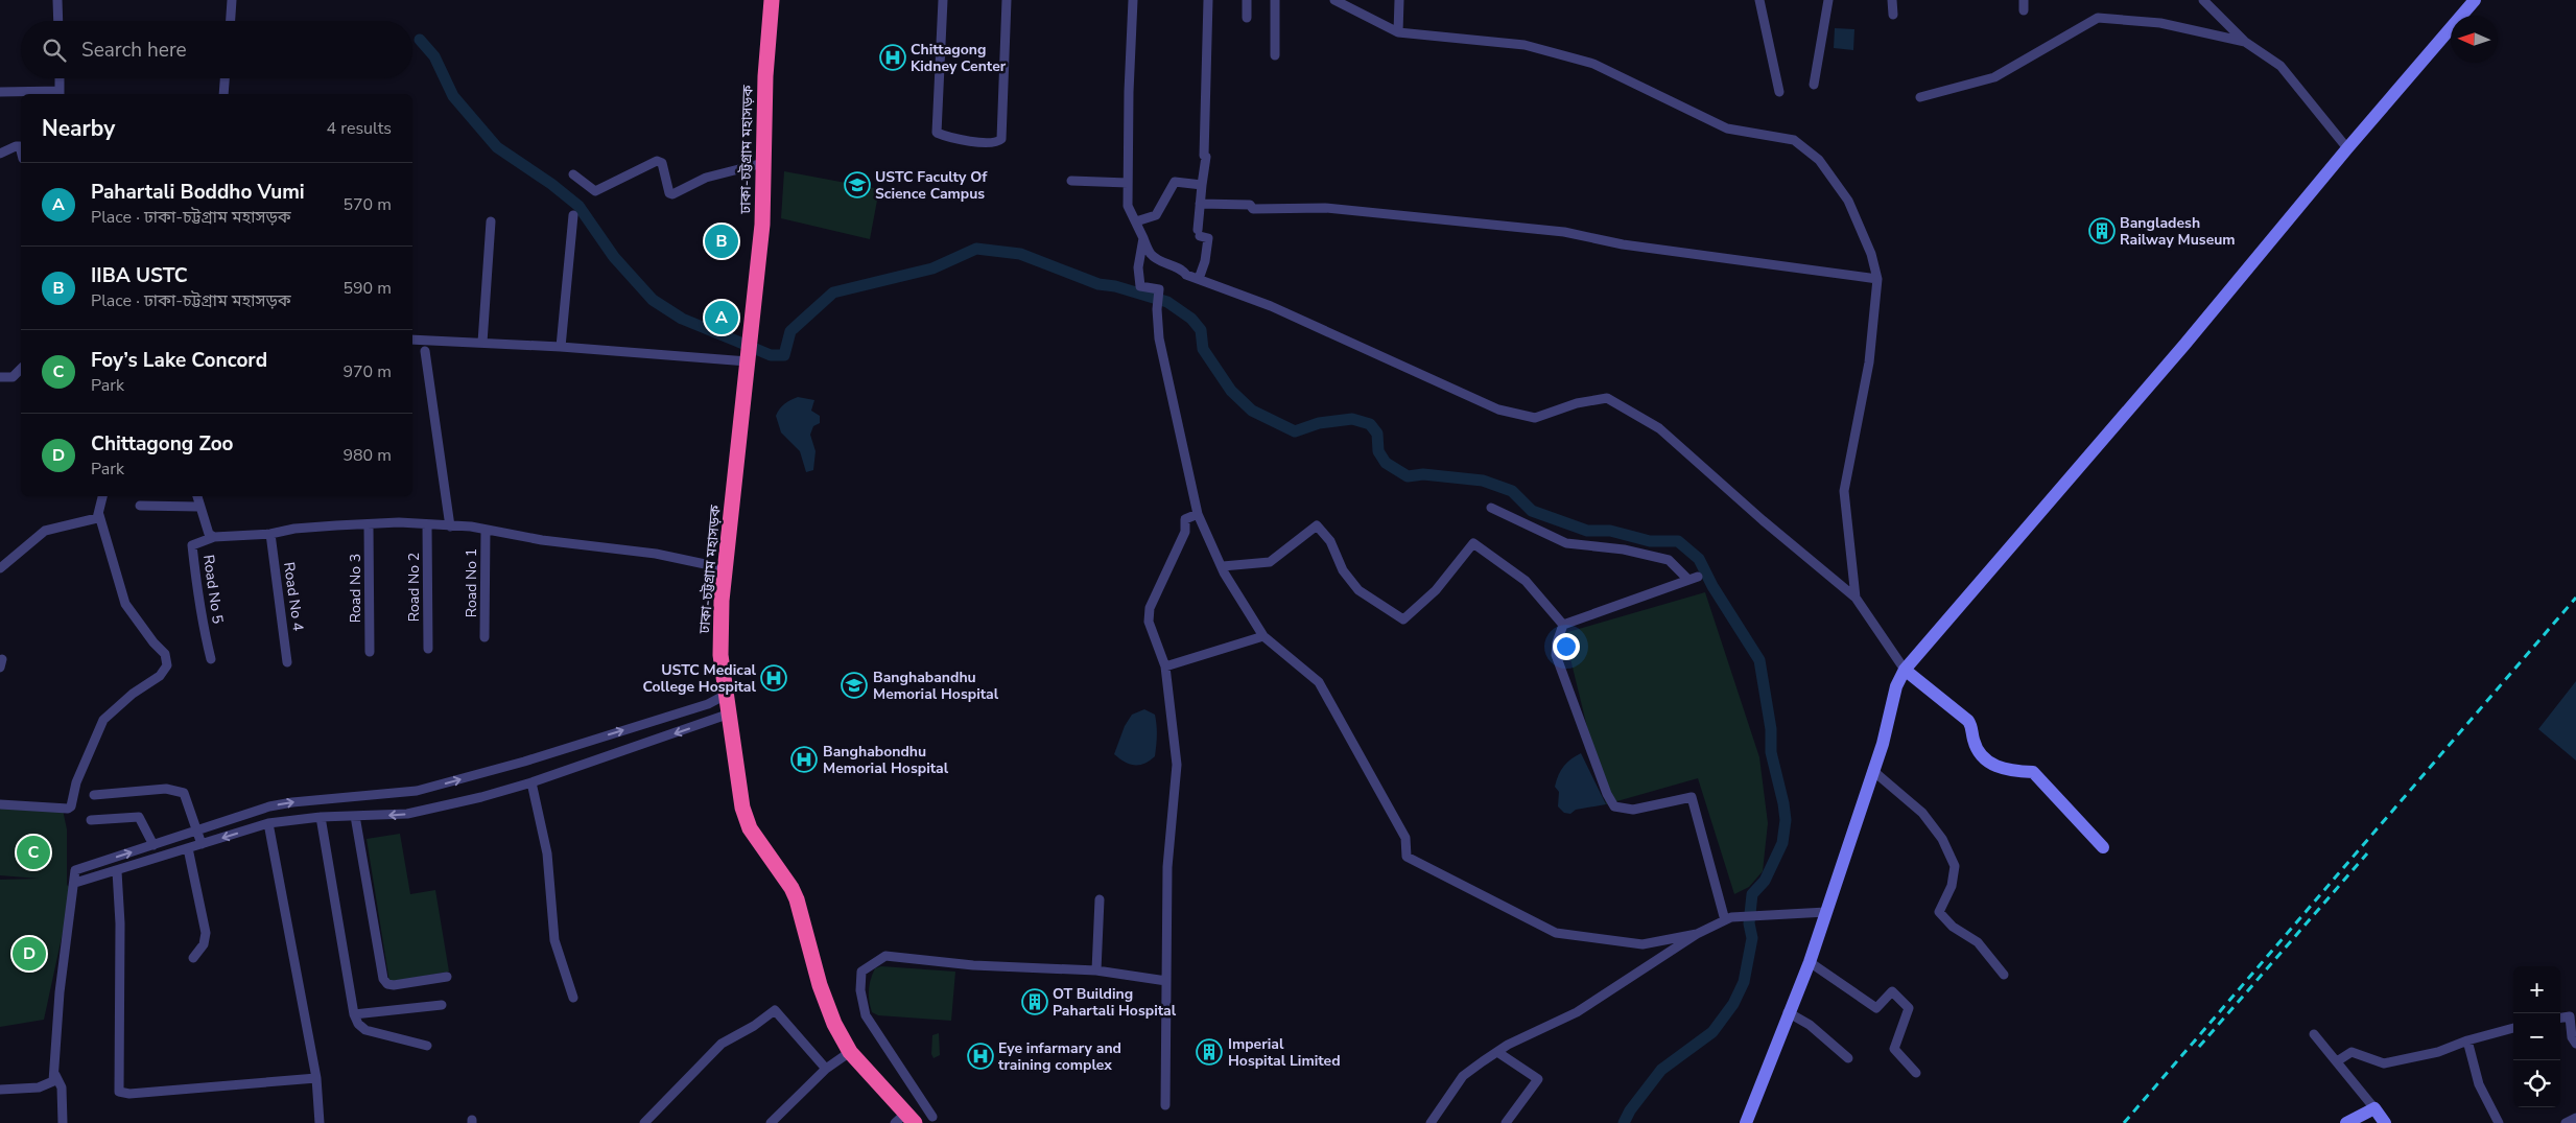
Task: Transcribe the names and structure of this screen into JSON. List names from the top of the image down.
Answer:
{
  "streets": {
    "highway": ["ঢাকা-চট্টগ্রাম মহাসড়ক"],
    "street": [
      "Road No 1",
      "Road No 2",
      "Road No 3",
      "Road No 5",
      "Road No 4"
    ]
  },
  "places": {
    "hospital": [
      "Chittagong Kidney Center",
      "USTC Medical College Hospital",
      "Banghabondhu Memorial Hospital",
      "Eye infarmary and training complex"
    ],
    "school or university": ["USTC Faculty Of Science Campus", "Banghabandhu Memorial Hospital"],
    "building": ["Bangladesh Railway Museum", "OT Building Pahartali Hospital", "Imperial Hospital Limited"]
  },
  "north": "left",
  "page": {
    "search": "Search here",
    "heading": ["Nearby", "4 results"],
    "list": [
      {
        "mark": "A",
        "name": "Pahartali Boddho Vumi",
        "note": "Place · ঢাকা-চট্টগ্রাম মহাসড়ক",
        "value": "570 m"
      },
      {
        "mark": "B",
        "name": "IIBA USTC",
        "note": "Place · ঢাকা-চট্টগ্রাম মহাসড়ক",
        "value": "590 m"
      },
      {
        "mark": "C",
        "name": "Foy’s Lake Concord",
        "note": "Park",
        "value": "970 m"
      },
      {
        "mark": "D",
        "name": "Chittagong Zoo",
        "note": "Park",
        "value": "980 m"
      }
    ],
    "pins": [
      "B",
      "A",
      "C",
      "D"
    ],
    "map_buttons": ["+", "−"]
  }
}
